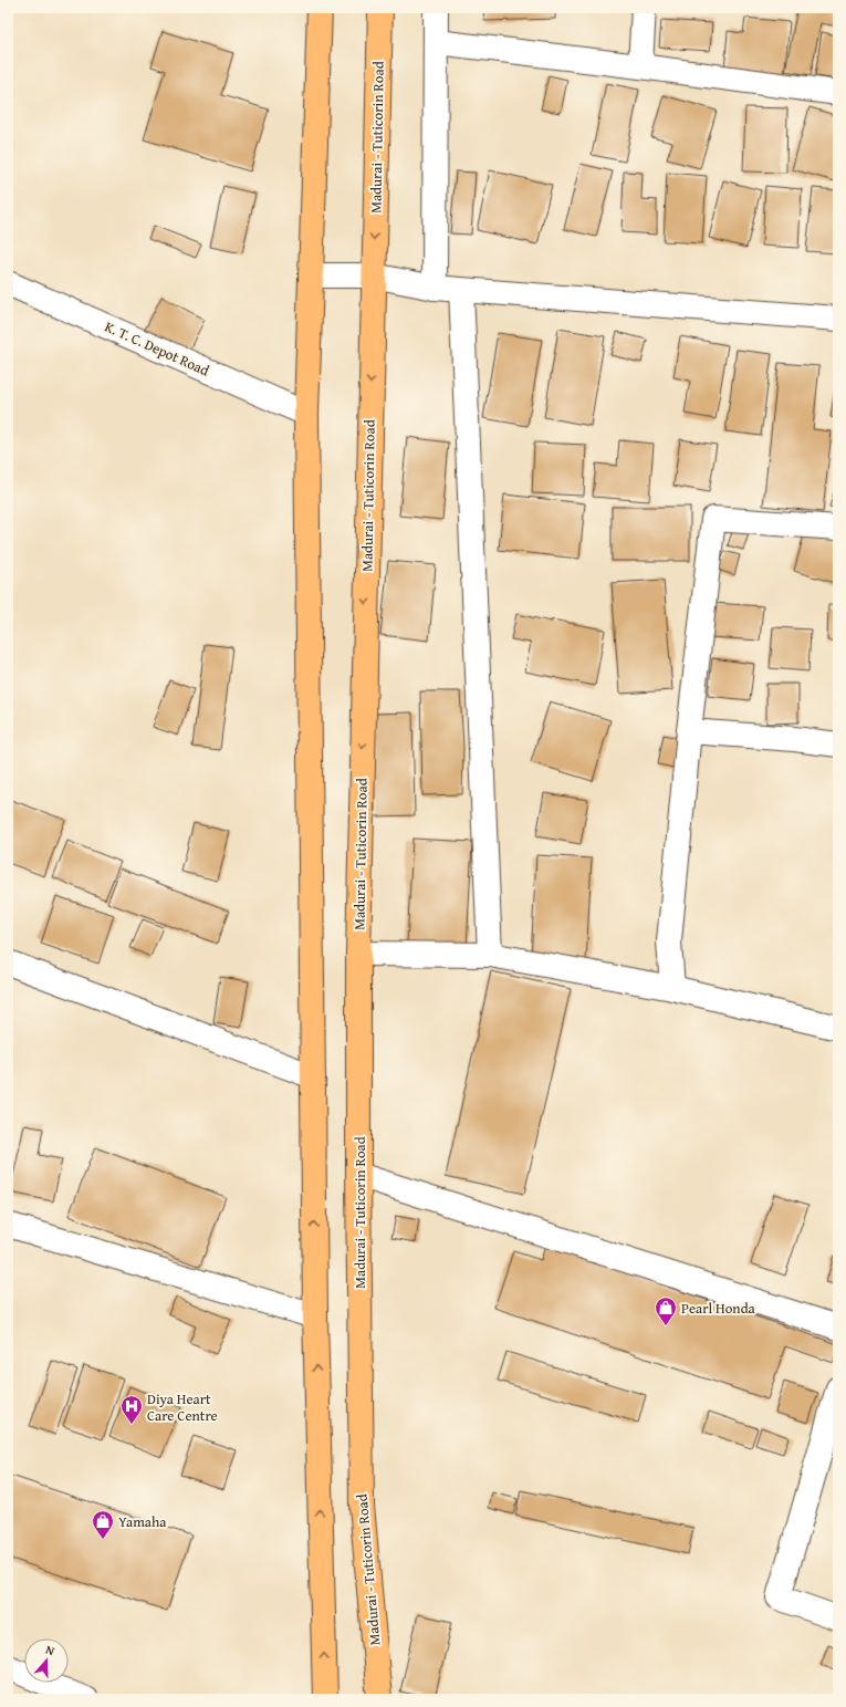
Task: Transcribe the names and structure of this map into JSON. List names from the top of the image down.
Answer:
{
  "streets": {
    "main road": ["Madurai - Tuticorin Road"],
    "street": ["K. T. C. Depot Road"]
  },
  "places": {
    "shop": ["Pearl Honda", "Yamaha"],
    "hospital": ["Diya Heart Care Centre"]
  },
  "north": "top"
}
